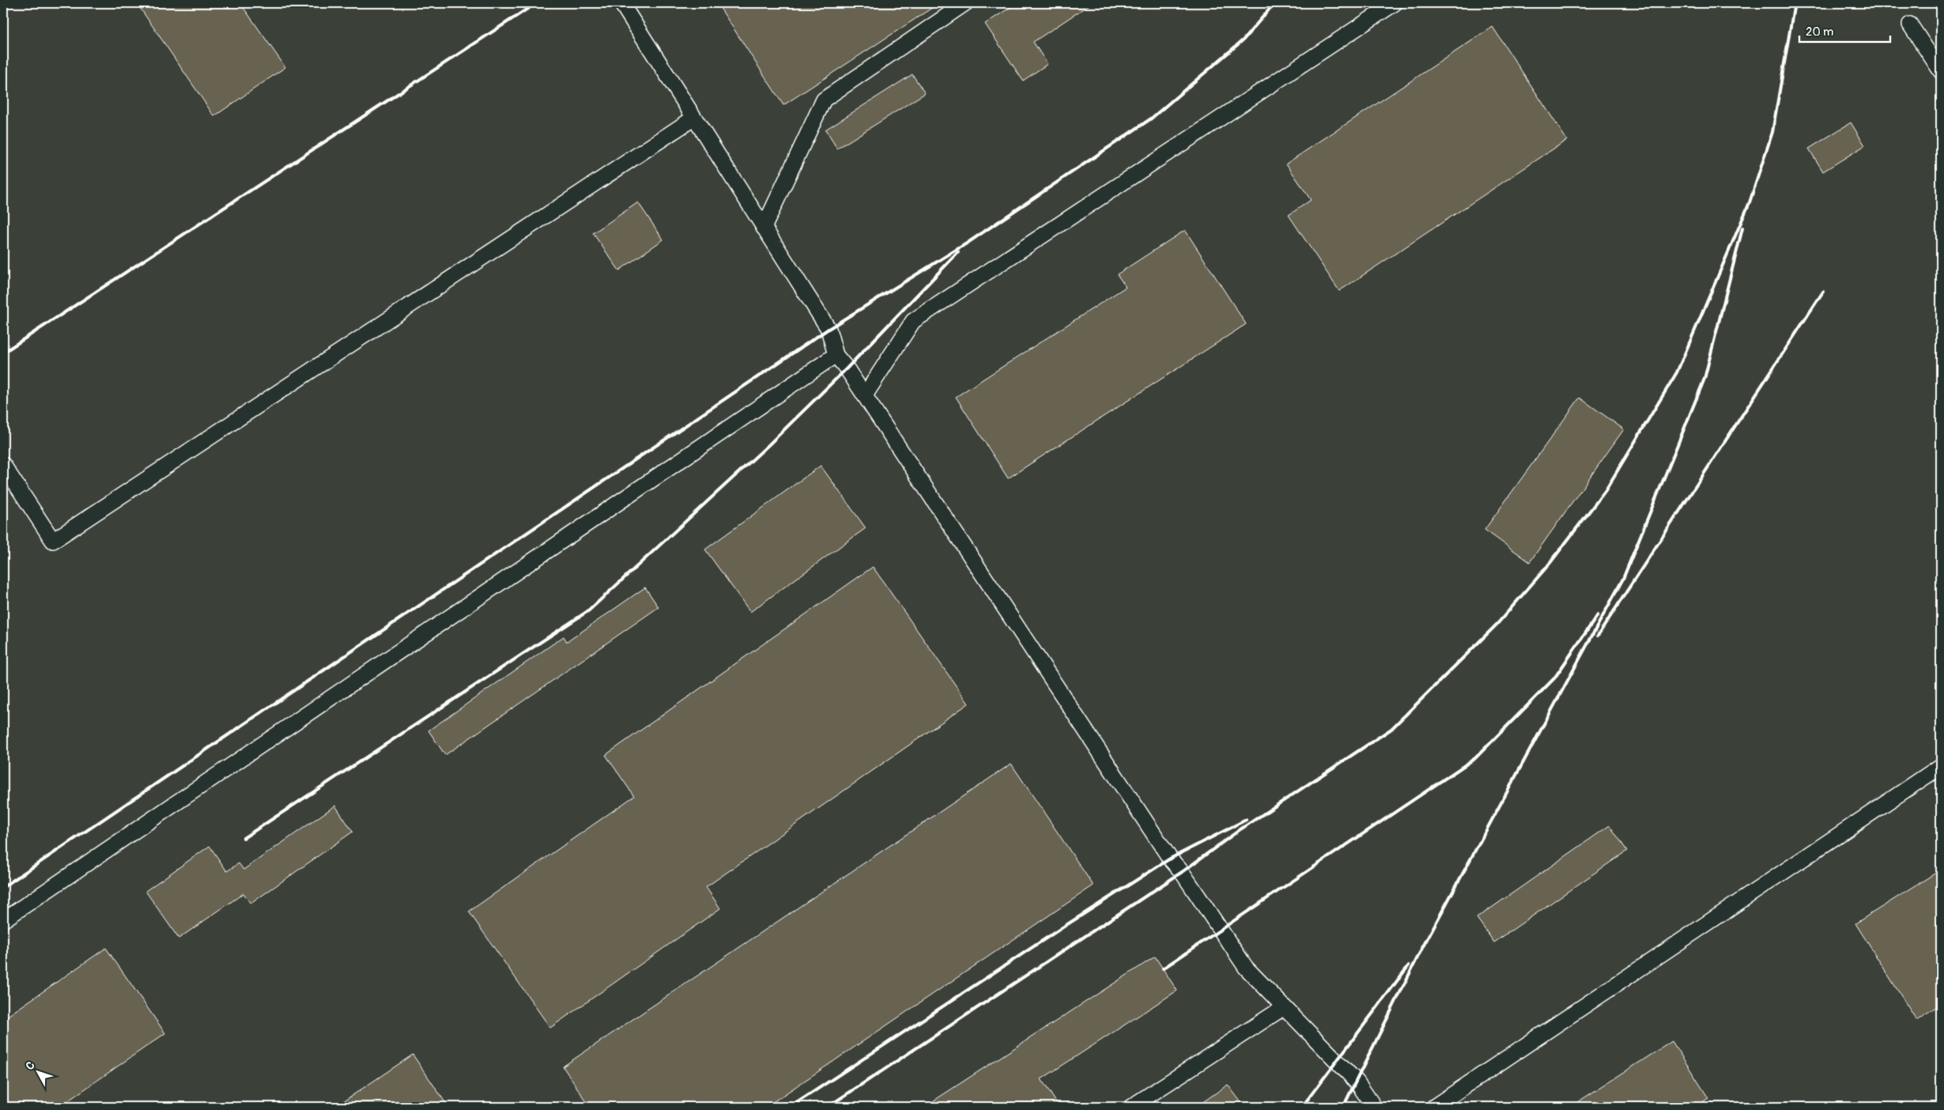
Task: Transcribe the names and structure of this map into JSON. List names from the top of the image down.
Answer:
{
  "scale_bar": "20 m",
  "north": "top left"
}
